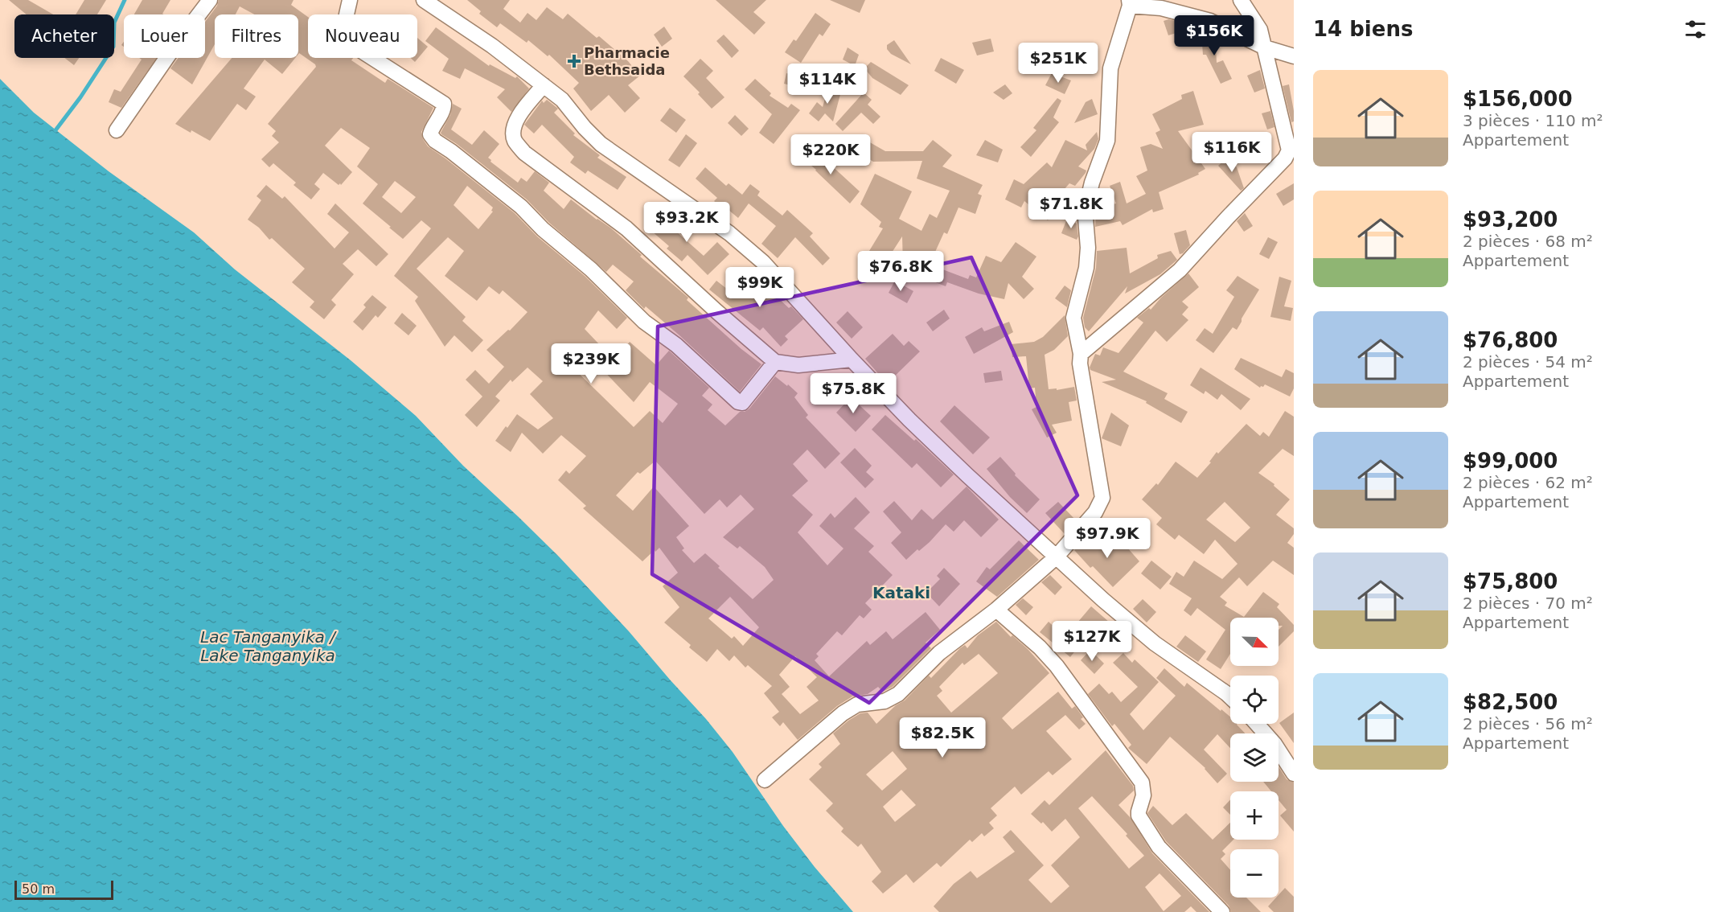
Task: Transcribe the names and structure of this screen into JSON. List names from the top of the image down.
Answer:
{
  "districts": ["Kataki"],
  "water": ["Lac Tanganyika / Lake Tanganyika"],
  "places": {
    "health": ["Pharmacie Bethsaida"]
  },
  "scale_bar": "50 m",
  "north": "bottom right",
  "page": {
    "heading": "14 biens",
    "chip": [
      "Acheter",
      "Louer",
      "Filtres",
      "Nouveau"
    ],
    "price": [
      "$156K",
      "$251K",
      "$114K",
      "$116K",
      "$220K",
      "$71.8K",
      "$93.2K",
      "$76.8K",
      "$99K",
      "$239K",
      "$75.8K",
      "$97.9K",
      "$127K",
      "$82.5K"
    ],
    "list": [
      {
        "name": "$156,000",
        "note": "3 pièces · 110 m² · Appartement"
      },
      {
        "name": "$93,200",
        "note": "2 pièces · 68 m² · Appartement"
      },
      {
        "name": "$76,800",
        "note": "2 pièces · 54 m² · Appartement"
      },
      {
        "name": "$99,000",
        "note": "2 pièces · 62 m² · Appartement"
      },
      {
        "name": "$75,800",
        "note": "2 pièces · 70 m² · Appartement"
      },
      {
        "name": "$82,500",
        "note": "2 pièces · 56 m² · Appartement"
      }
    ],
    "map_buttons": ["+", "−"],
    "scale": "50 m"
  }
}
